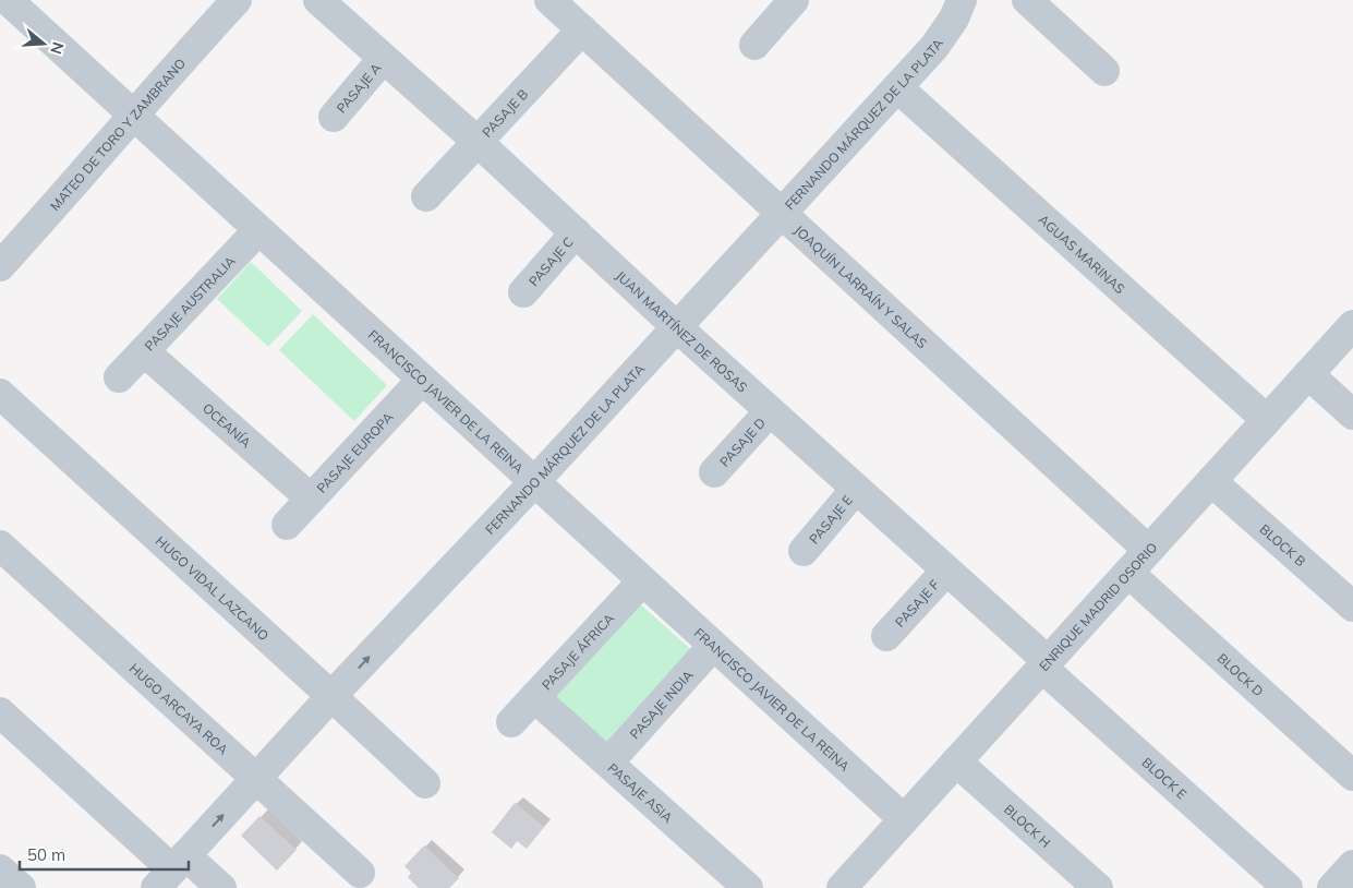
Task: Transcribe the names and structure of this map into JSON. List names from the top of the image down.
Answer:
{
  "streets": {
    "street": [
      "PASAJE A",
      "PASAJE B",
      "FERNANDO MÁRQUEZ DE LA PLATA",
      "MATEO DE TORO Y ZAMBRANO",
      "AGUAS MARINAS",
      "PASAJE C",
      "JOAQUÍN LARRAÍN Y SALAS",
      "PASAJE AUSTRALIA",
      "JUAN MARTÍNEZ DE ROSAS",
      "FRANCISCO JAVIER DE LA REINA",
      "OCEANÍA",
      "PASAJE D",
      "PASAJE EUROPA",
      "PASAJE E",
      "BLOCK B",
      "HUGO VIDAL LAZCANO",
      "PASAJE F",
      "ENRIQUE MADRID OSORIO",
      "PASAJE ÁFRICA",
      "BLOCK D",
      "PASAJE INDIA",
      "HUGO ARCAYA ROA",
      "BLOCK E",
      "PASAJE ASIA",
      "BLOCK H"
    ]
  },
  "crossings": [
    ["PASAJE A", "JUAN MARTÍNEZ DE ROSAS"],
    ["PASAJE B", "JOAQUÍN LARRAÍN Y SALAS"],
    ["PASAJE B", "JUAN MARTÍNEZ DE ROSAS"],
    ["FERNANDO MÁRQUEZ DE LA PLATA", "AGUAS MARINAS"],
    ["FERNANDO MÁRQUEZ DE LA PLATA", "JOAQUÍN LARRAÍN Y SALAS"],
    ["FERNANDO MÁRQUEZ DE LA PLATA", "JUAN MARTÍNEZ DE ROSAS"],
    ["FERNANDO MÁRQUEZ DE LA PLATA", "FRANCISCO JAVIER DE LA REINA"],
    ["FERNANDO MÁRQUEZ DE LA PLATA", "HUGO VIDAL LAZCANO"],
    ["FERNANDO MÁRQUEZ DE LA PLATA", "HUGO ARCAYA ROA"],
    ["MATEO DE TORO Y ZAMBRANO", "FRANCISCO JAVIER DE LA REINA"],
    ["AGUAS MARINAS", "ENRIQUE MADRID OSORIO"],
    ["PASAJE C", "JUAN MARTÍNEZ DE ROSAS"],
    ["JOAQUÍN LARRAÍN Y SALAS", "ENRIQUE MADRID OSORIO"],
    ["PASAJE AUSTRALIA", "FRANCISCO JAVIER DE LA REINA"],
    ["PASAJE AUSTRALIA", "OCEANÍA"],
    ["JUAN MARTÍNEZ DE ROSAS", "PASAJE D"],
    ["JUAN MARTÍNEZ DE ROSAS", "PASAJE E"],
    ["JUAN MARTÍNEZ DE ROSAS", "PASAJE F"],
    ["JUAN MARTÍNEZ DE ROSAS", "ENRIQUE MADRID OSORIO"],
    ["JUAN MARTÍNEZ DE ROSAS", "BLOCK E"],
    ["FRANCISCO JAVIER DE LA REINA", "PASAJE EUROPA"],
    ["FRANCISCO JAVIER DE LA REINA", "ENRIQUE MADRID OSORIO"],
    ["FRANCISCO JAVIER DE LA REINA", "PASAJE ÁFRICA"],
    ["FRANCISCO JAVIER DE LA REINA", "PASAJE INDIA"],
    ["OCEANÍA", "PASAJE EUROPA"],
    ["BLOCK B", "ENRIQUE MADRID OSORIO"],
    ["ENRIQUE MADRID OSORIO", "BLOCK D"],
    ["ENRIQUE MADRID OSORIO", "BLOCK E"],
    ["ENRIQUE MADRID OSORIO", "BLOCK H"],
    ["PASAJE ÁFRICA", "PASAJE ASIA"],
    ["PASAJE INDIA", "PASAJE ASIA"]
  ],
  "one_way": ["FERNANDO MÁRQUEZ DE LA PLATA"],
  "scale_bar": "50 m",
  "north": "right"
}
